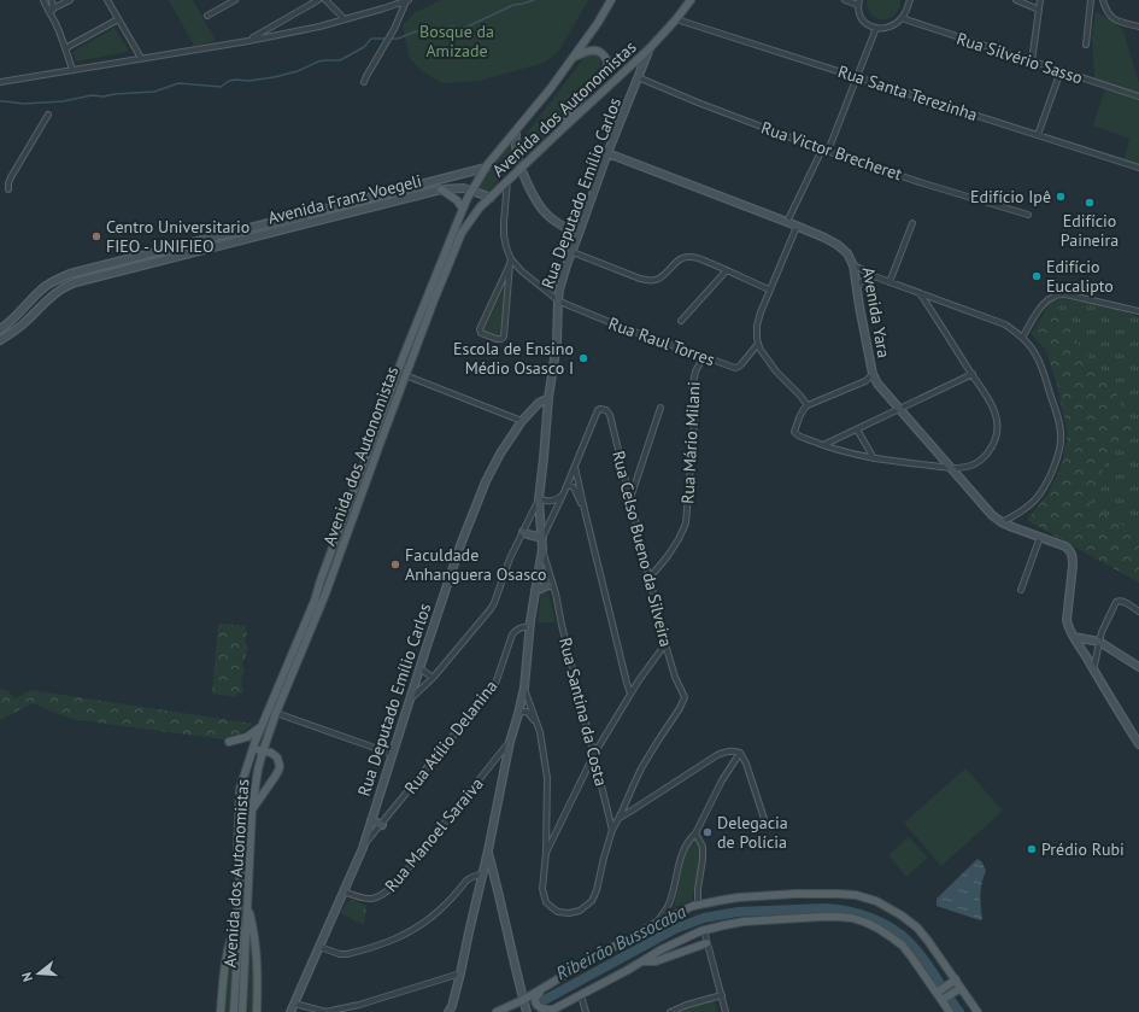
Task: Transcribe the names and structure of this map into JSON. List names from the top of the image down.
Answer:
{
  "streets": {
    "main road": ["Avenida dos Autonomistas"],
    "street": [
      "Rua Silvério Sasso",
      "Rua Santa Terezinha",
      "Rua Victor Brecheret",
      "Rua Deputado Emílio Carlos",
      "Avenida Franz Voegeli",
      "Avenida Yara",
      "Rua Raul Torres",
      "Rua Mário Milani",
      "Rua Celso Bueno da Silveira",
      "Rua Santina da Costa",
      "Rua Atílio Delanina",
      "Rua Manoel Saraiva"
    ]
  },
  "crossings": [
    ["Rua Santa Terezinha", "Avenida dos Autonomistas"],
    ["Avenida dos Autonomistas", "Rua Deputado Emílio Carlos"],
    ["Avenida dos Autonomistas", "Avenida Franz Voegeli"],
    ["Rua Victor Brecheret", "Rua Deputado Emílio Carlos"],
    ["Rua Deputado Emílio Carlos", "Avenida Yara"],
    ["Rua Deputado Emílio Carlos", "Rua Raul Torres"],
    ["Rua Deputado Emílio Carlos", "Rua Atílio Delanina"],
    ["Rua Deputado Emílio Carlos", "Rua Manoel Saraiva"],
    ["Rua Raul Torres", "Rua Mário Milani"],
    ["Rua Mário Milani", "Rua Celso Bueno da Silveira"]
  ],
  "water": ["Ribeirão Bussocaba"],
  "parks": ["Bosque da Amizade"],
  "places": [
    "Edifício Ipê",
    "Edifício Paineira",
    "Centro Universitario FIEO - UNIFIEO",
    "Edifício Eucalipto",
    "Escola de Ensino Médio Osasco I",
    "Faculdade Anhanguera Osasco",
    "Delegacia de Polícia",
    "Prédio Rubi"
  ],
  "north": "left"
}
